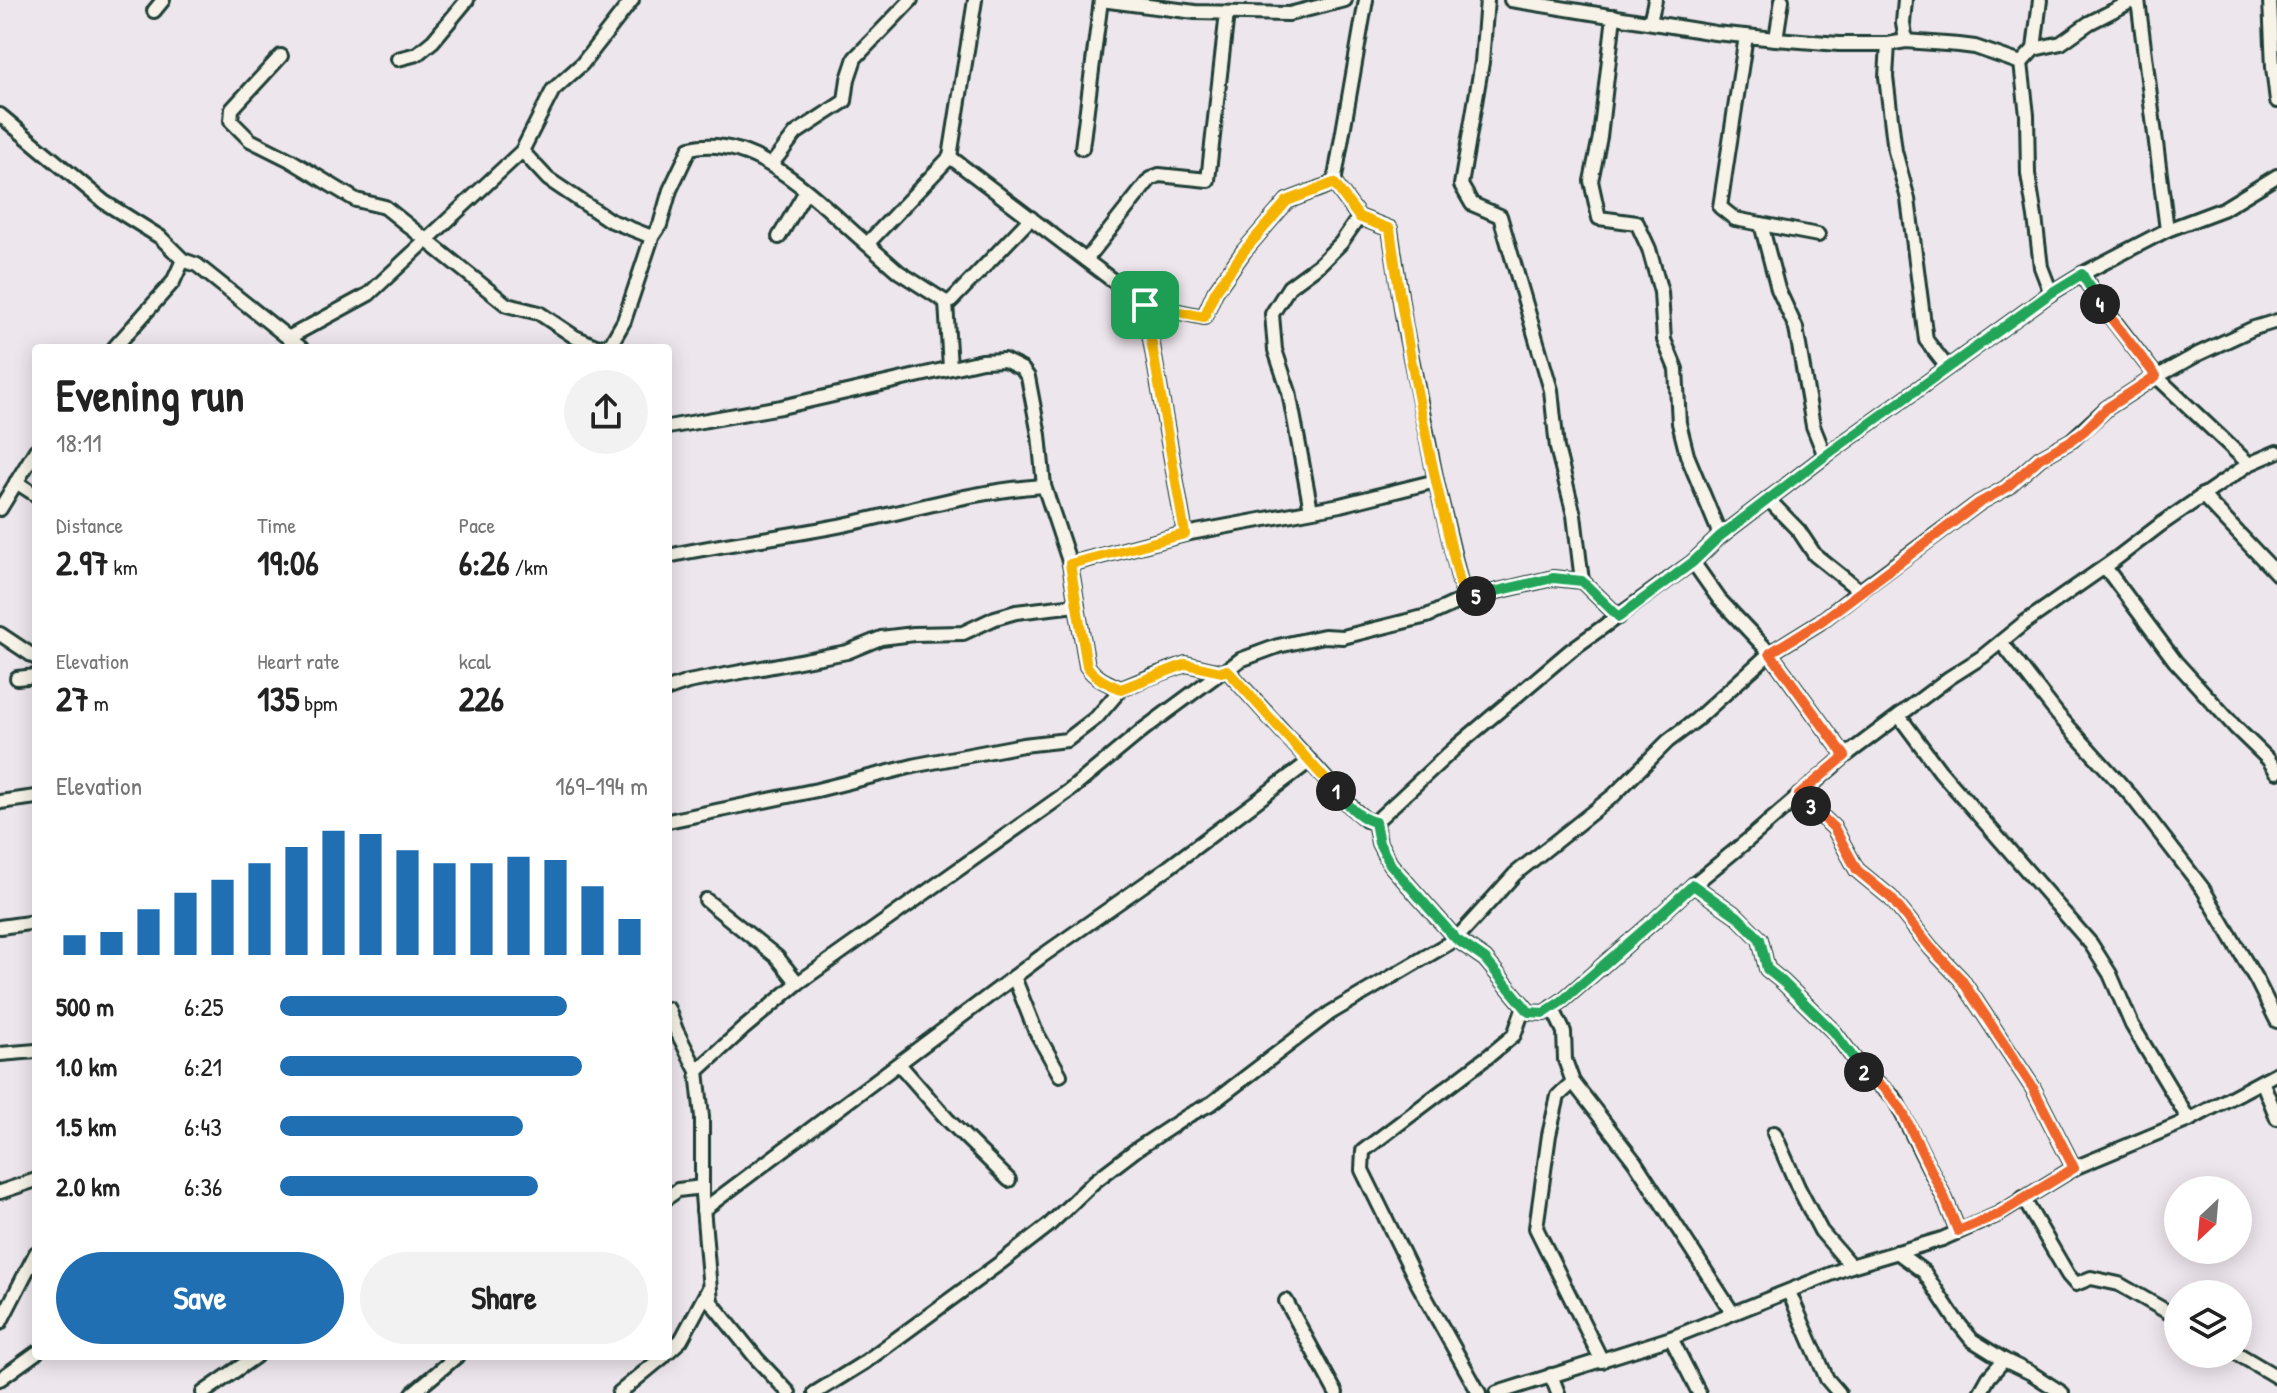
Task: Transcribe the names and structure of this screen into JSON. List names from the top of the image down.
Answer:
{
  "north": "bottom left",
  "page": {
    "pins": [
      "4",
      "5",
      "1",
      "3",
      "2"
    ],
    "heading": ["Evening run", "18:11"],
    "stats": [
      ["Distance", "2.97 km"],
      ["Time", "19:06"],
      ["Pace", "6:26 /km"],
      ["Elevation", "27 m"],
      ["Heart rate", "135 bpm"],
      ["kcal", "226"]
    ],
    "chart": ["Elevation", "169–194 m"],
    "list": [
      {
        "name": "500 m",
        "note": "6:25"
      },
      {
        "name": "1.0 km",
        "note": "6:21"
      },
      {
        "name": "1.5 km",
        "note": "6:43"
      },
      {
        "name": "2.0 km",
        "note": "6:36"
      }
    ],
    "buttons": ["Save", "Share"]
  }
}
